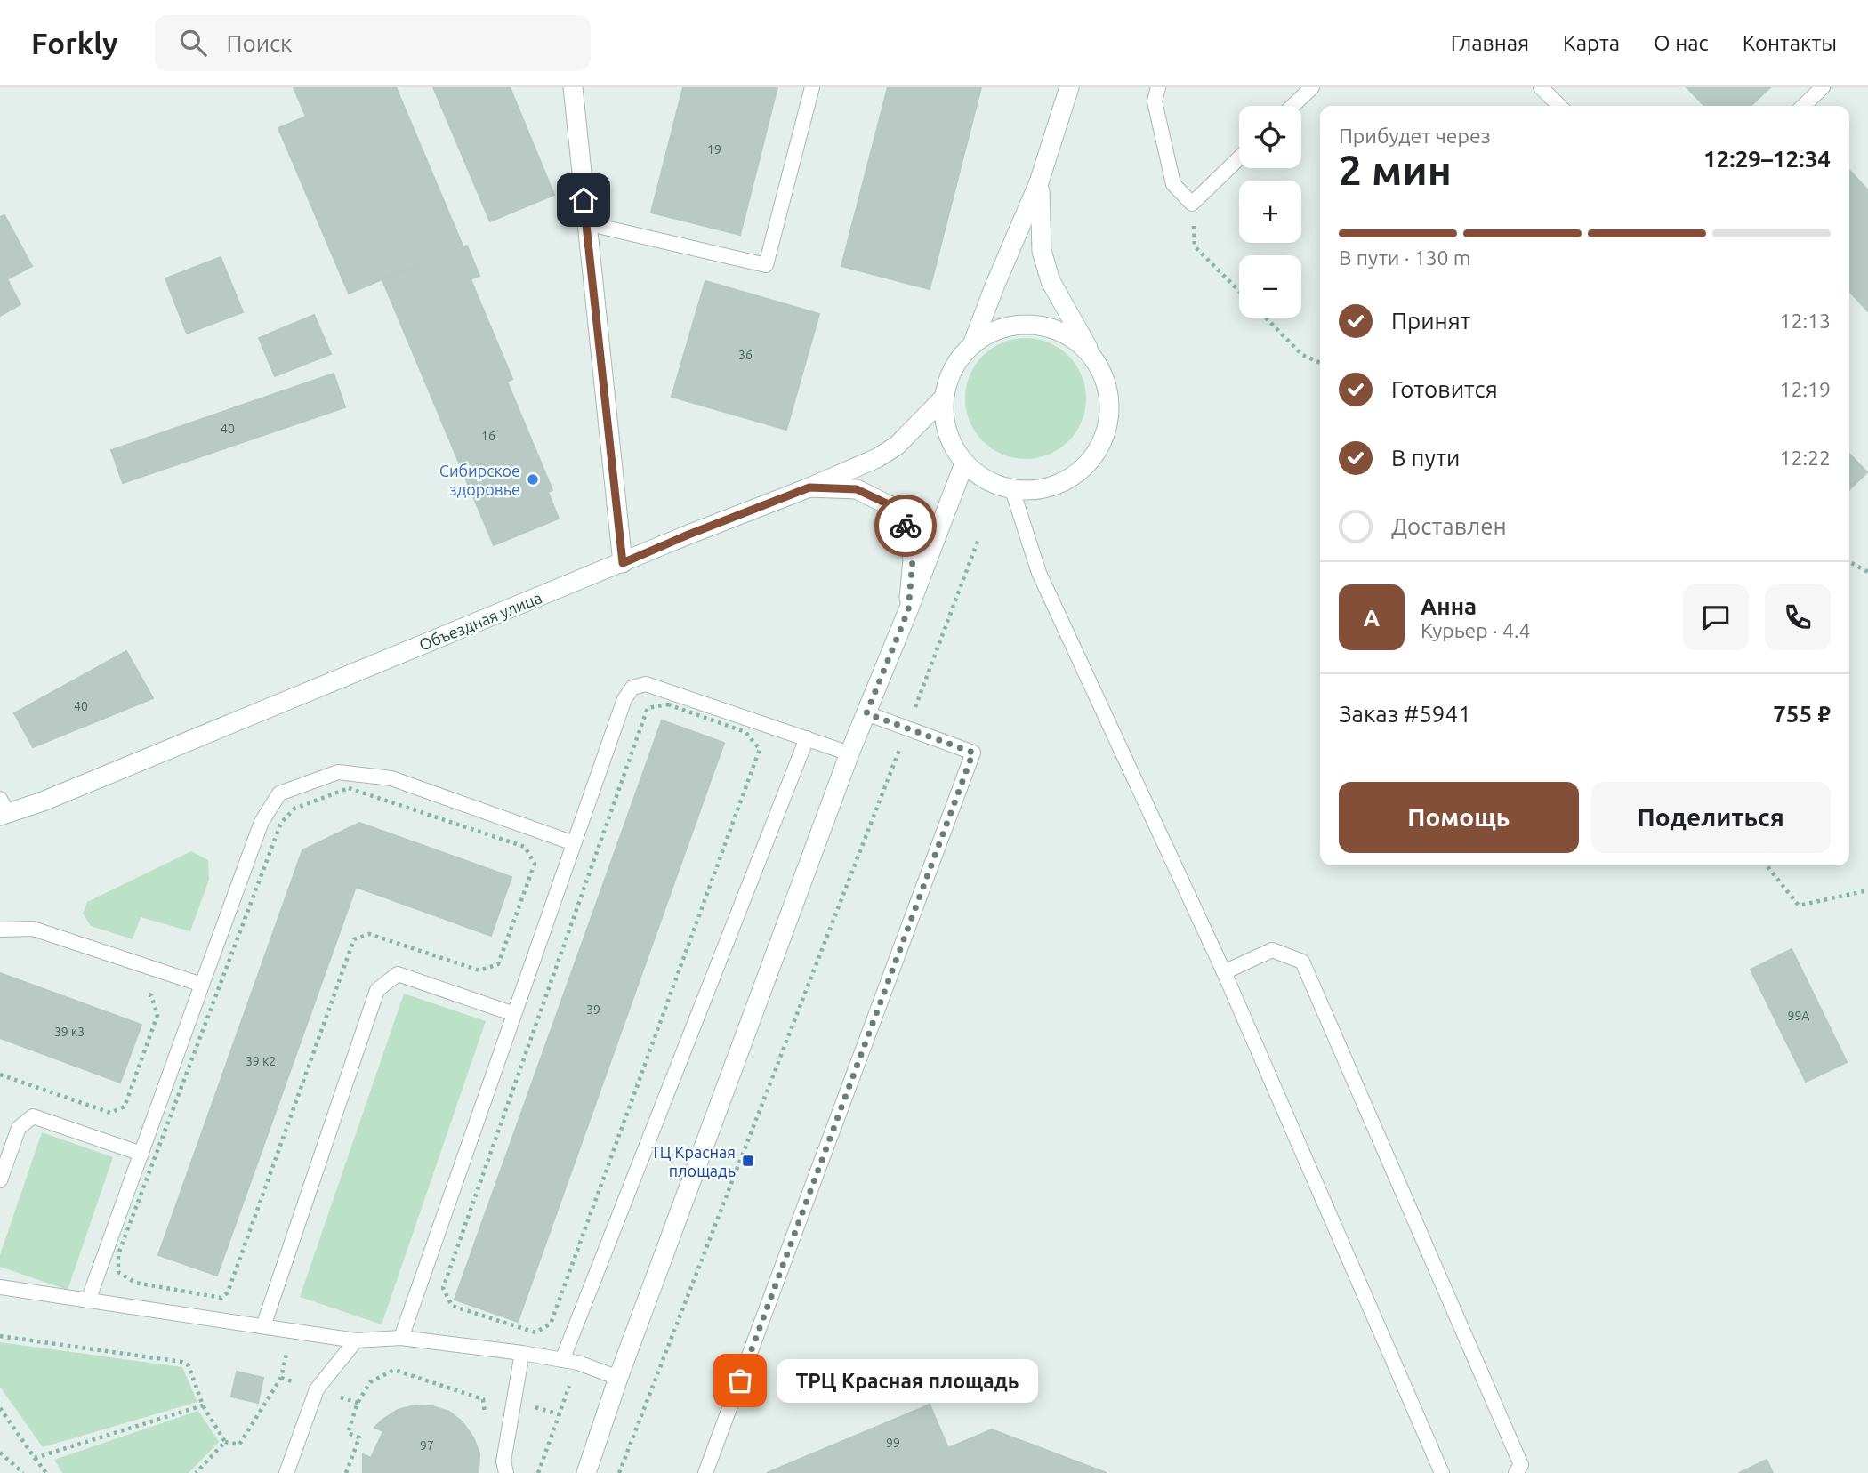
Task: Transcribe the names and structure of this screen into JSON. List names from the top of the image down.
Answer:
{
  "streets": {
    "main road": ["Объездная улица"]
  },
  "places": {
    "other": ["Сибирское здоровье", "ТРЦ Красная площадь"],
    "transit": ["ТЦ Красная площадь"]
  },
  "house_numbers": [
    "19",
    "36",
    "40",
    "16",
    "40",
    "39",
    "99А",
    "39 к3",
    "39 к2",
    "99",
    "97"
  ],
  "page": {
    "header": "Forkly",
    "search": "Поиск",
    "nav": [
      "Главная",
      "Карта",
      "О нас",
      "Контакты"
    ],
    "map_buttons": ["+", "−"],
    "heading": ["2 мин", "Прибудет через", "12:29–12:34"],
    "panel": [
      "Анна",
      "Курьер · 4.4",
      "Заказ #5941",
      "755 ₽"
    ],
    "bar": "В пути · 130 m",
    "list": [
      ["Принят", "12:13"],
      ["Готовится", "12:19"],
      ["В пути", "12:22"],
      "Доставлен"
    ],
    "round": "А",
    "buttons": ["Помощь", "Поделиться"],
    "bubble": "ТРЦ Красная площадь"
  }
}
